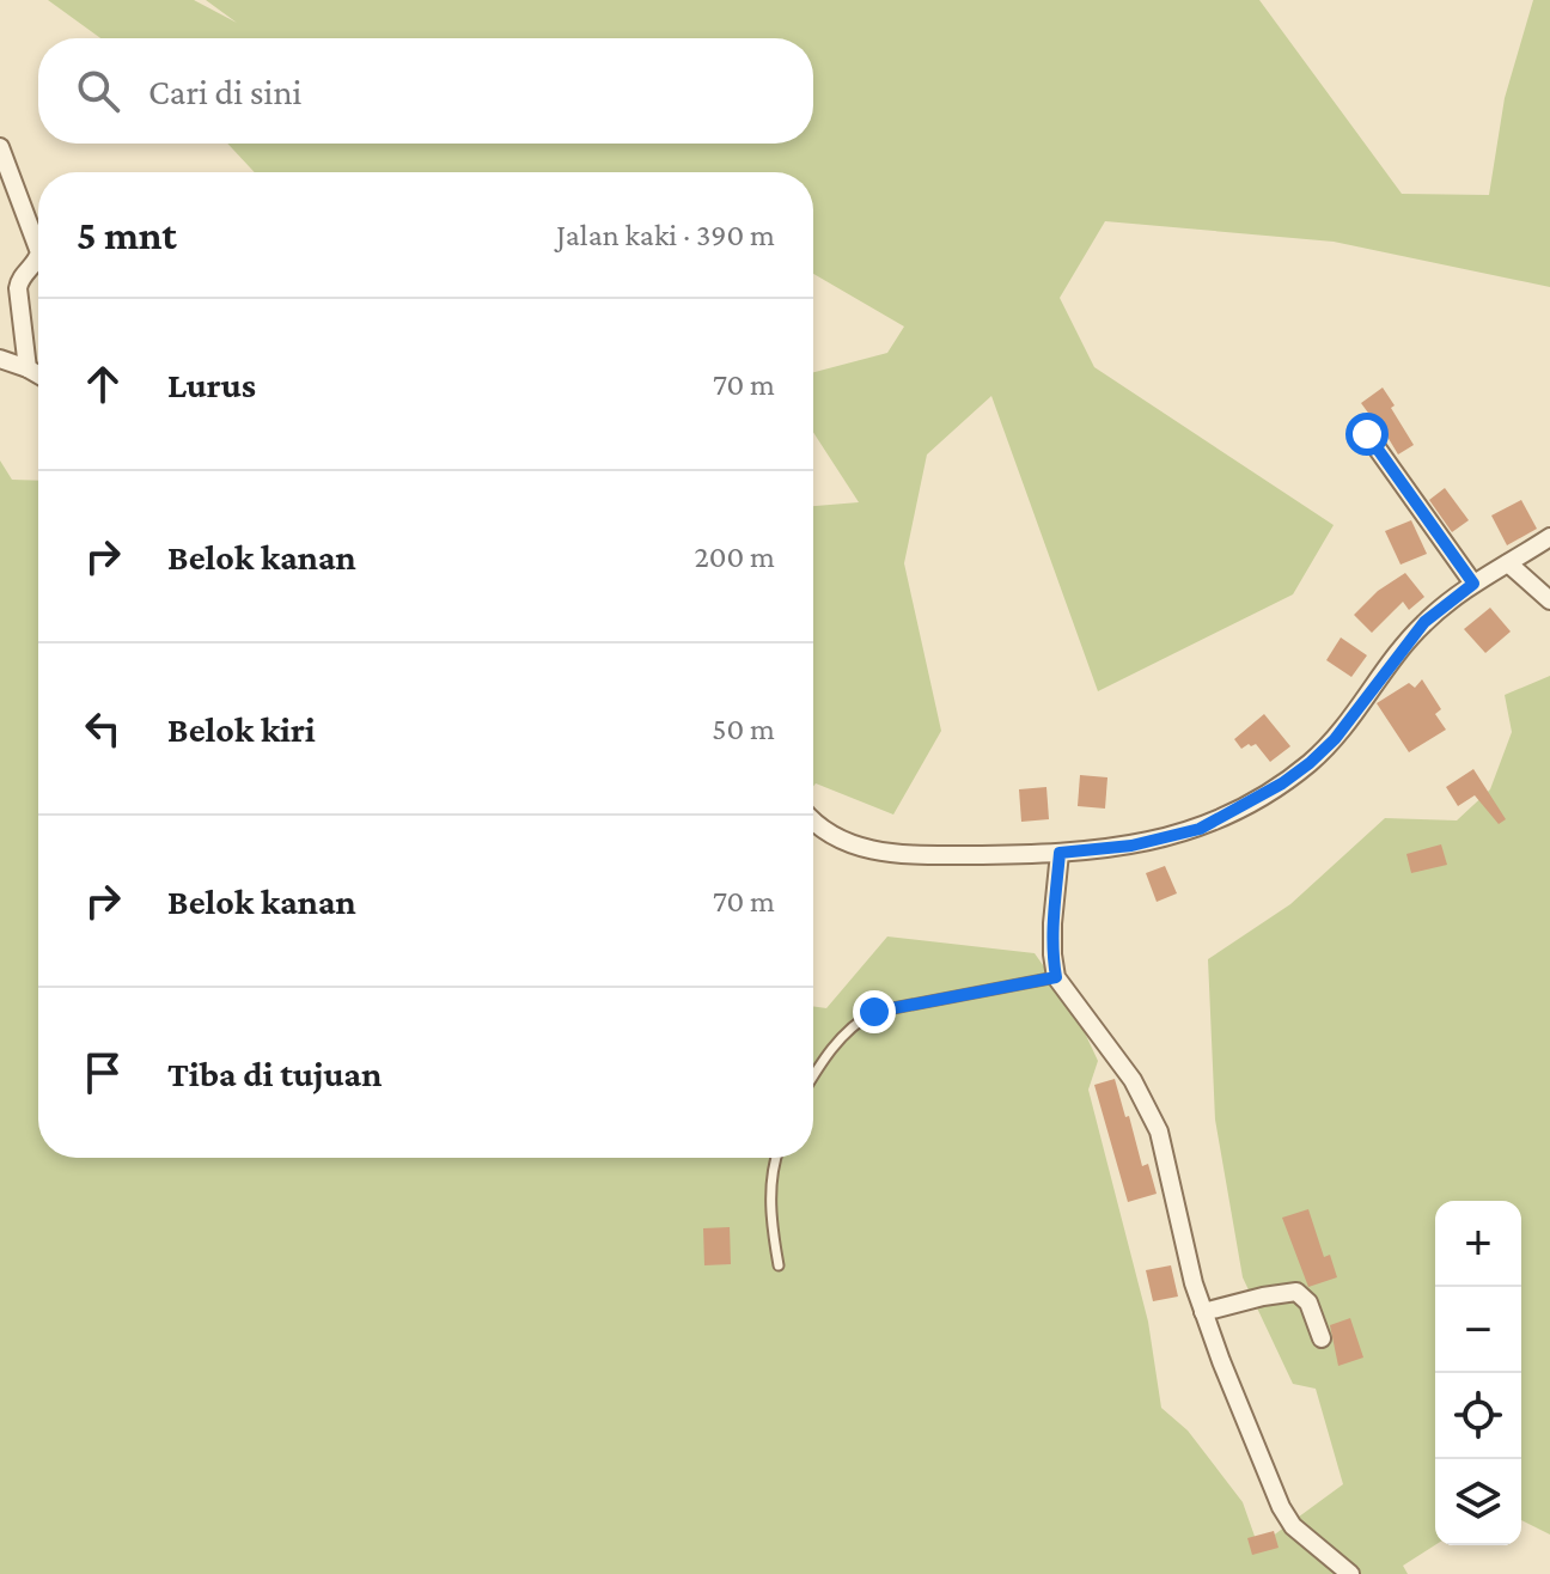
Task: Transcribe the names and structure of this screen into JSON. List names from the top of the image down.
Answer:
{
  "page": {
    "search": "Cari di sini",
    "heading": ["5 mnt", "Jalan kaki · 390 m"],
    "list": [
      ["Lurus", "70 m"],
      ["Belok kanan", "200 m"],
      ["Belok kiri", "50 m"],
      ["Belok kanan", "70 m"],
      "Tiba di tujuan"
    ],
    "map_buttons": ["+", "−"]
  }
}
